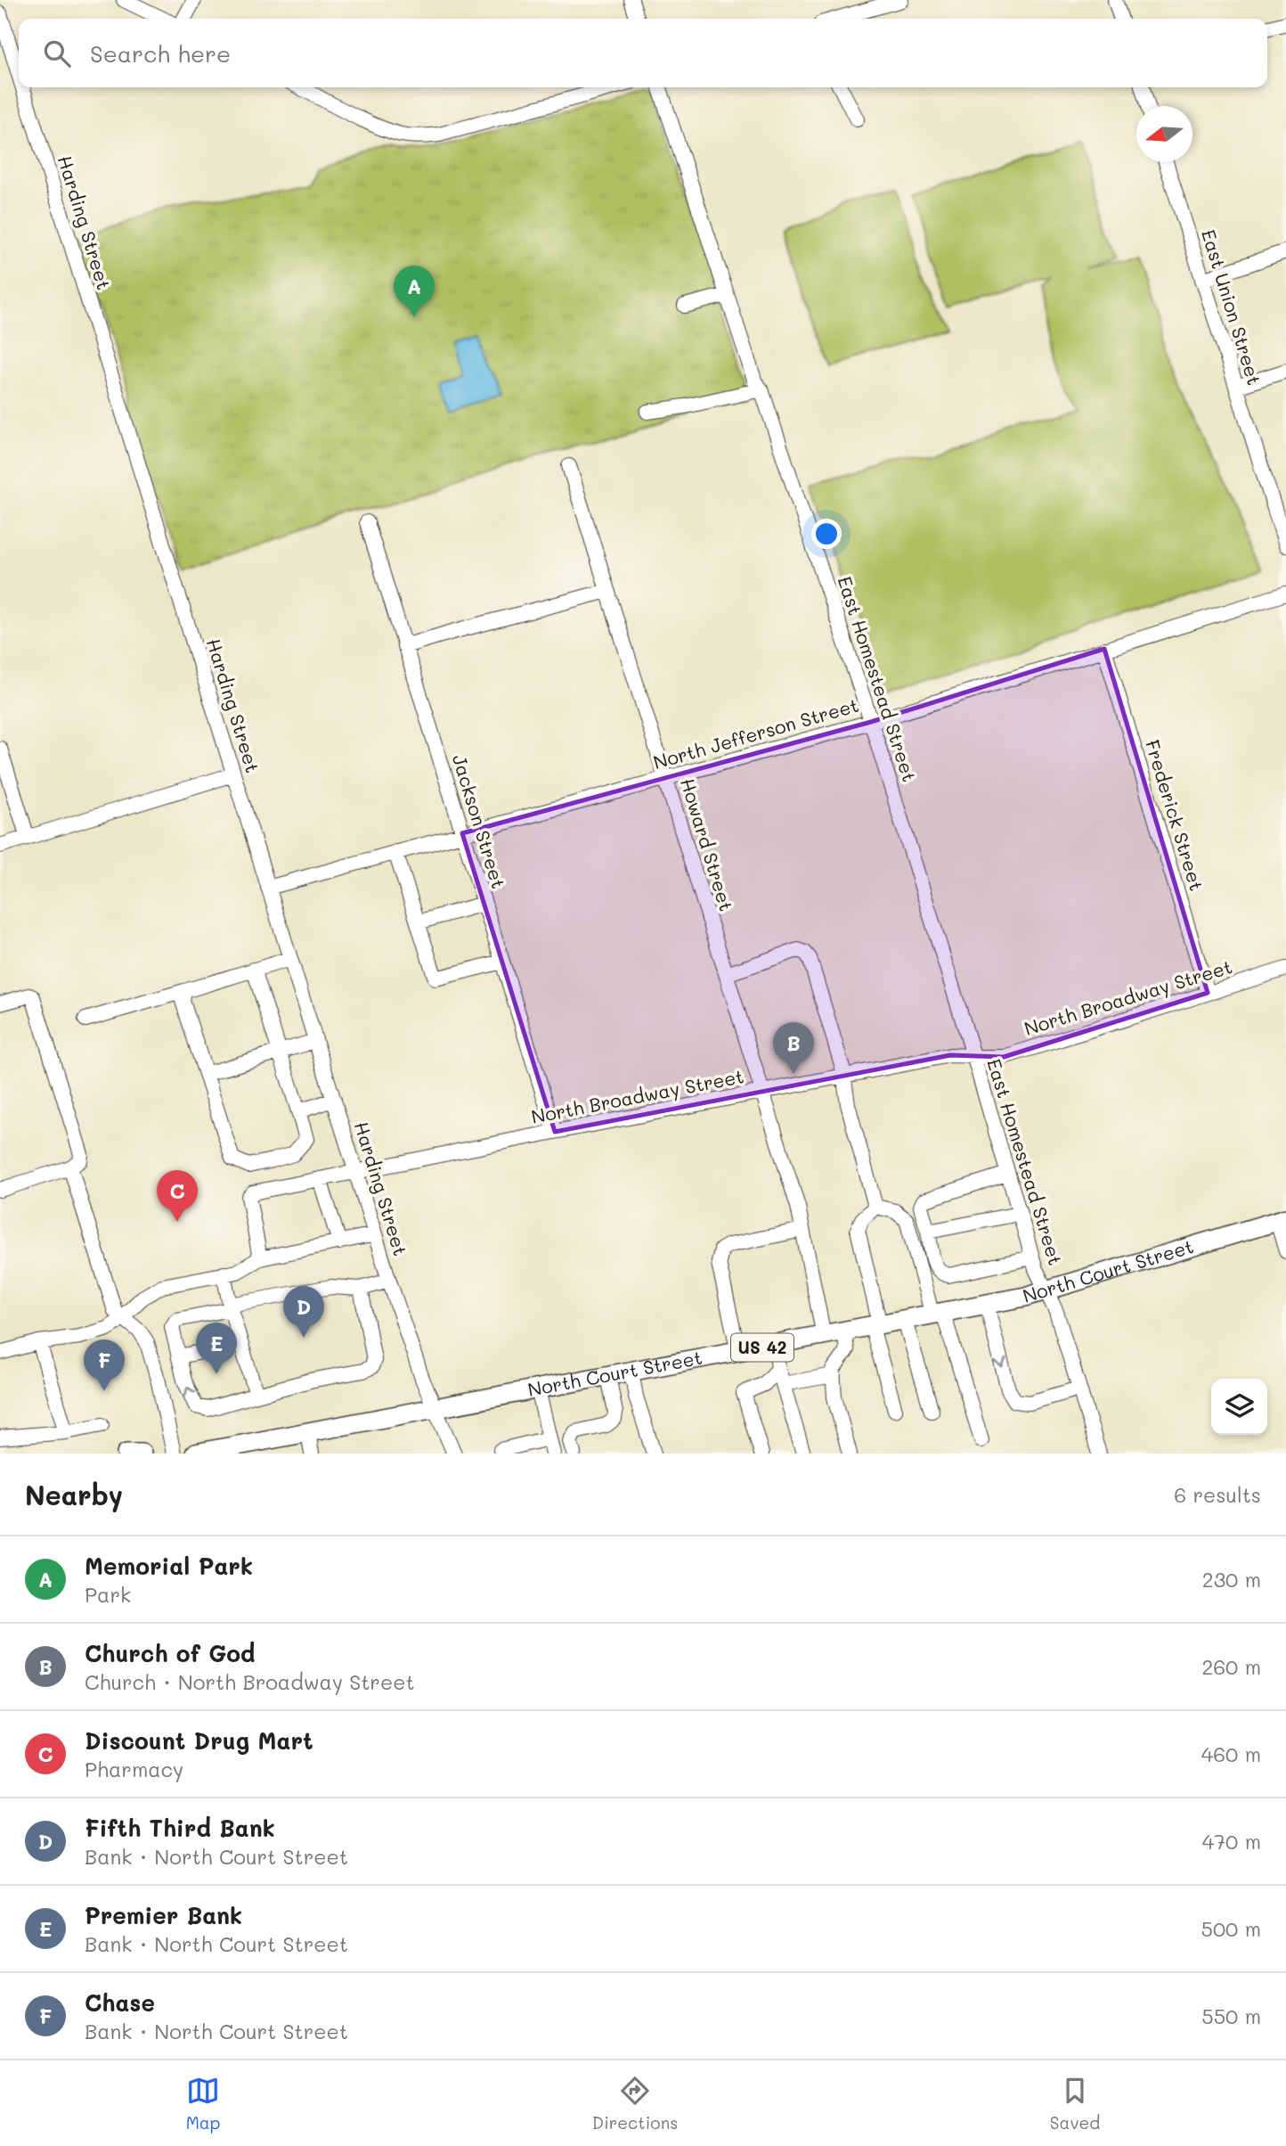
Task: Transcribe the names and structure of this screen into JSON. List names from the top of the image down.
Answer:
{
  "streets": {
    "main road": ["North Court Street", "US 42"],
    "street": [
      "Harding Street",
      "East Union Street",
      "East Homestead Street",
      "North Jefferson Street",
      "Frederick Street",
      "Jackson Street",
      "Howard Street",
      "North Broadway Street"
    ]
  },
  "crossings": [
    ["Harding Street", "North Jefferson Street"],
    ["Harding Street", "North Broadway Street"],
    ["Harding Street", "North Court Street"],
    ["East Homestead Street", "North Jefferson Street"],
    ["East Homestead Street", "North Broadway Street"],
    ["East Homestead Street", "North Court Street"],
    ["North Jefferson Street", "Frederick Street"],
    ["North Jefferson Street", "Jackson Street"],
    ["North Jefferson Street", "Howard Street"],
    ["Frederick Street", "North Broadway Street"],
    ["Jackson Street", "North Broadway Street"],
    ["Howard Street", "North Broadway Street"],
    ["Howard Street", "North Court Street"]
  ],
  "north": "left",
  "page": {
    "search": "Search here",
    "pins": [
      "A",
      "B",
      "C",
      "D",
      "E",
      "F"
    ],
    "heading": ["Nearby", "6 results"],
    "list": [
      {
        "mark": "A",
        "name": "Memorial Park",
        "note": "Park",
        "value": "230 m"
      },
      {
        "mark": "B",
        "name": "Church of God",
        "note": "Church · North Broadway Street",
        "value": "260 m"
      },
      {
        "mark": "C",
        "name": "Discount Drug Mart",
        "note": "Pharmacy",
        "value": "460 m"
      },
      {
        "mark": "D",
        "name": "Fifth Third Bank",
        "note": "Bank · North Court Street",
        "value": "470 m"
      },
      {
        "mark": "E",
        "name": "Premier Bank",
        "note": "Bank · North Court Street",
        "value": "500 m"
      },
      {
        "mark": "F",
        "name": "Chase",
        "note": "Bank · North Court Street",
        "value": "550 m"
      }
    ],
    "nav": ["Map", "Directions", "Saved"]
  }
}
